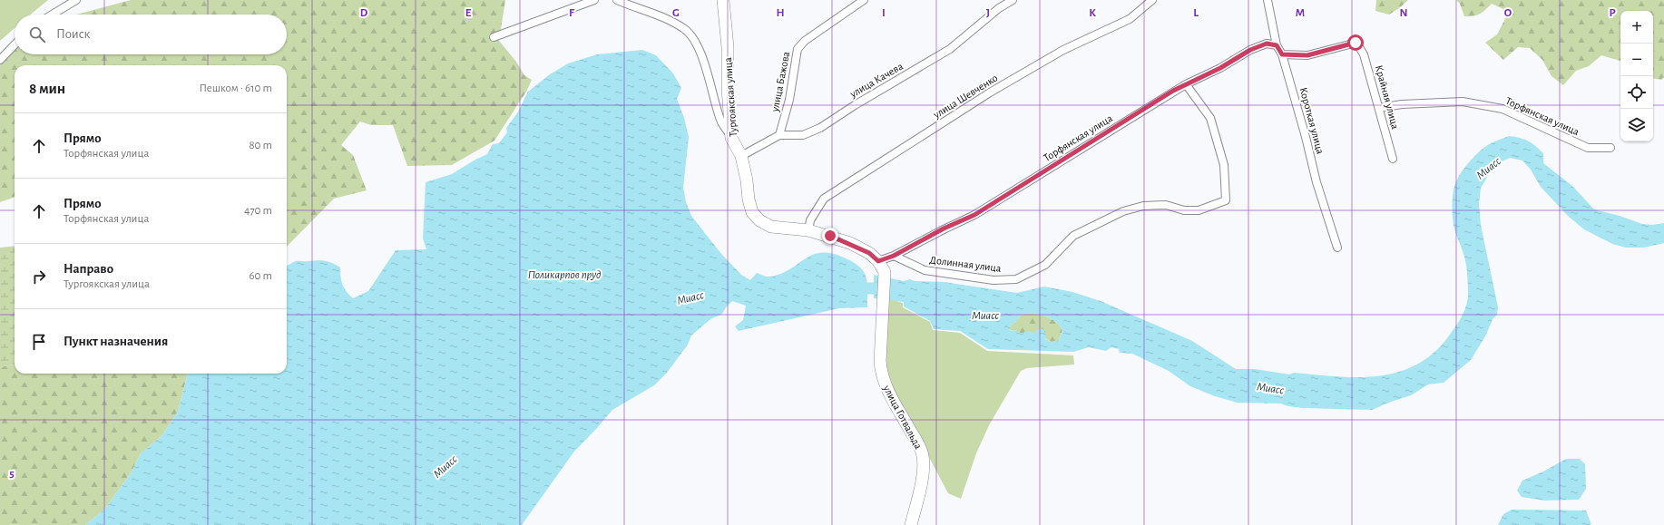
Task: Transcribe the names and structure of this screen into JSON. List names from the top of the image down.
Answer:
{
  "streets": {
    "main road": ["Тургоякская улица", "улица Готвальда"],
    "street": [
      "улица Качева",
      "улица Бажова",
      "улица Шевченко",
      "Крайняя улица",
      "Торфянская улица",
      "Короткая улица",
      "Долинная улица"
    ]
  },
  "crossings": [
    ["улица Качева", "улица Бажова"],
    ["улица Качева", "Тургоякская улица"],
    ["улица Шевченко", "Тургоякская улица"],
    ["Тургоякская улица", "улица Готвальда"],
    ["Крайняя улица", "Торфянская улица"],
    ["Крайняя улица", "Короткая улица"],
    ["Торфянская улица", "Короткая улица"],
    ["Торфянская улица", "Долинная улица"]
  ],
  "water": ["Миасс", "Поликарпов пруд"],
  "page": {
    "map_buttons": ["+", "−"],
    "search": "Поиск",
    "heading": ["8 мин", "Пешком · 610 m"],
    "list": [
      ["Прямо", "Торфянская улица", "80 m"],
      ["Прямо", "Торфянская улица", "470 m"],
      ["Направо", "Тургоякская улица", "60 m"],
      "Пункт назначения"
    ]
  },
  "grid": {
    "columns": [
      "D",
      "E",
      "F",
      "G",
      "H",
      "I",
      "J",
      "K",
      "L",
      "M",
      "N",
      "O",
      "P"
    ],
    "rows": ["5"]
  }
}
